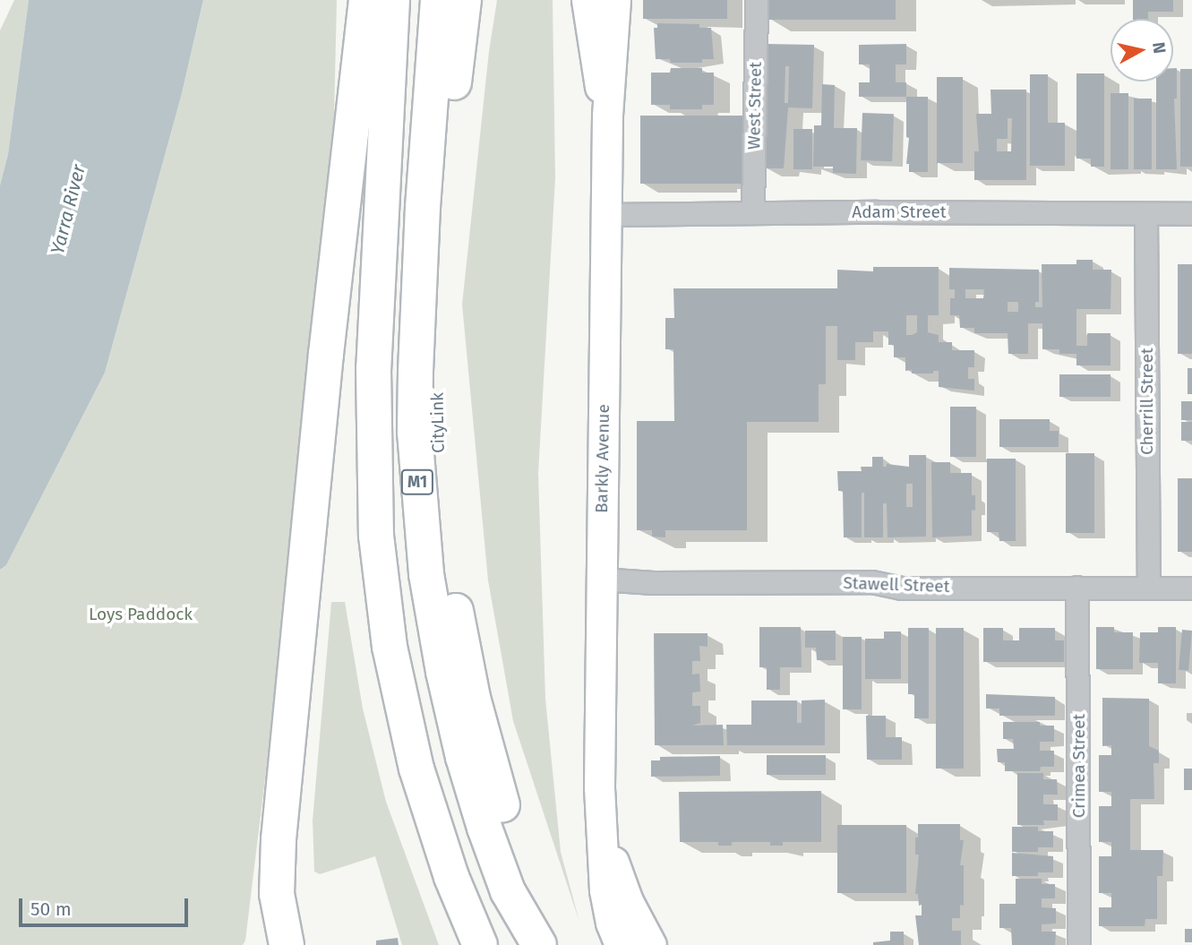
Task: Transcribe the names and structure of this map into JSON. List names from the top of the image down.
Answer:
{
  "streets": {
    "highway": ["CityLink", "M1"],
    "main road": ["Barkly Avenue"],
    "street": [
      "West Street",
      "Adam Street",
      "Cherrill Street",
      "Stawell Street",
      "Crimea Street"
    ]
  },
  "crossings": [
    ["West Street", "Adam Street"],
    ["Adam Street", "Cherrill Street"],
    ["Adam Street", "Barkly Avenue"],
    ["Cherrill Street", "Stawell Street"],
    ["Barkly Avenue", "Stawell Street"],
    ["Stawell Street", "Crimea Street"]
  ],
  "water": ["Yarra River"],
  "parks": ["Loys Paddock"],
  "scale_bar": "50 m",
  "north": "right"
}
